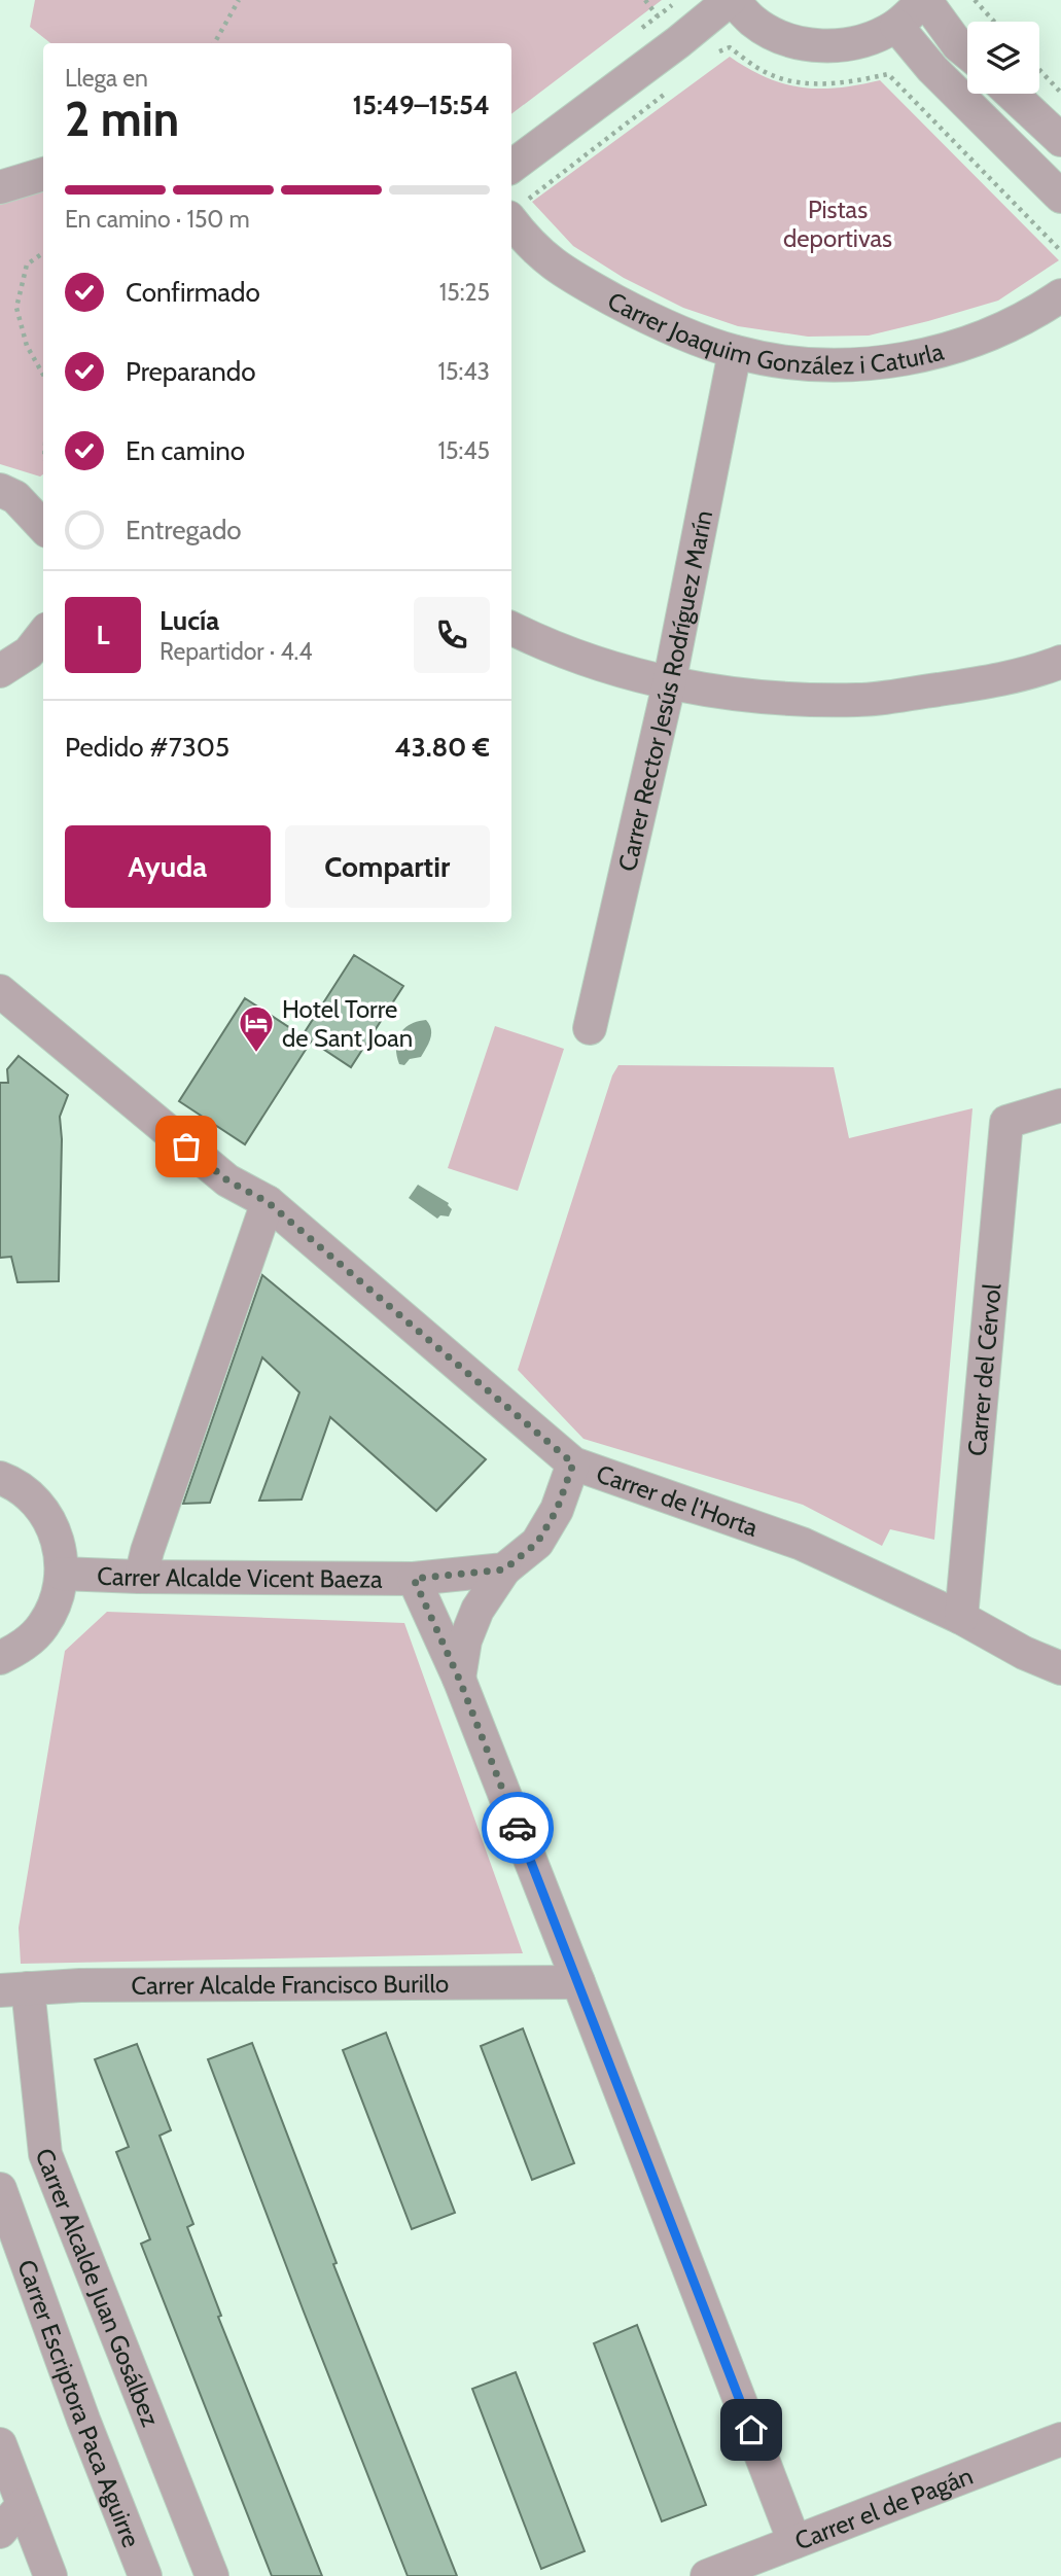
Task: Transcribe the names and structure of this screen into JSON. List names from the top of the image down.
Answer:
{
  "streets": {
    "street": [
      "Carrer Joaquim González i Caturla",
      "Carrer Rector Jesús Rodríguez Marín",
      "Carrer del Cérvol",
      "Carrer de l'Horta",
      "Carrer Alcalde Vicent Baeza",
      "Carrer Alcalde Francisco Burillo",
      "Carrer Alcalde Juan Gosálbez",
      "Carrer Escriptora Paca Aguirre",
      "Carrer el de Pagán"
    ]
  },
  "crossings": [
    ["Carrer Joaquim González i Caturla", "Carrer Rector Jesús Rodríguez Marín"],
    ["Carrer del Cérvol", "Carrer de l'Horta"],
    ["Carrer Alcalde Francisco Burillo", "Carrer Alcalde Juan Gosálbez"]
  ],
  "parks": ["Pistas deportivas"],
  "places": {
    "hotel": ["Hotel Torre de Sant Joan"]
  },
  "page": {
    "heading": ["2 min", "Llega en", "15:49–15:54"],
    "panel": [
      "Lucía",
      "Repartidor · 4.4",
      "Pedido #7305",
      "43.80 €"
    ],
    "bar": "En camino · 150 m",
    "list": [
      ["Confirmado", "15:25"],
      ["Preparando", "15:43"],
      ["En camino", "15:45"],
      "Entregado"
    ],
    "round": "L",
    "buttons": ["Ayuda", "Compartir"]
  }
}
